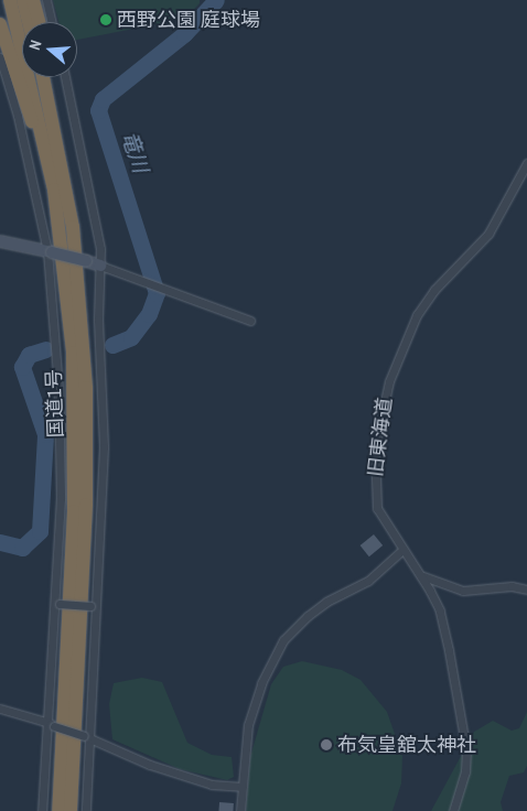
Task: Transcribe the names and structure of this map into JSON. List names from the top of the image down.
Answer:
{
  "streets": {
    "highway": ["国道1号"],
    "street": ["旧東海道"]
  },
  "water": ["竜川"],
  "places": ["西野公園 庭球場", "布気皇舘太神社"],
  "north": "left"
}
